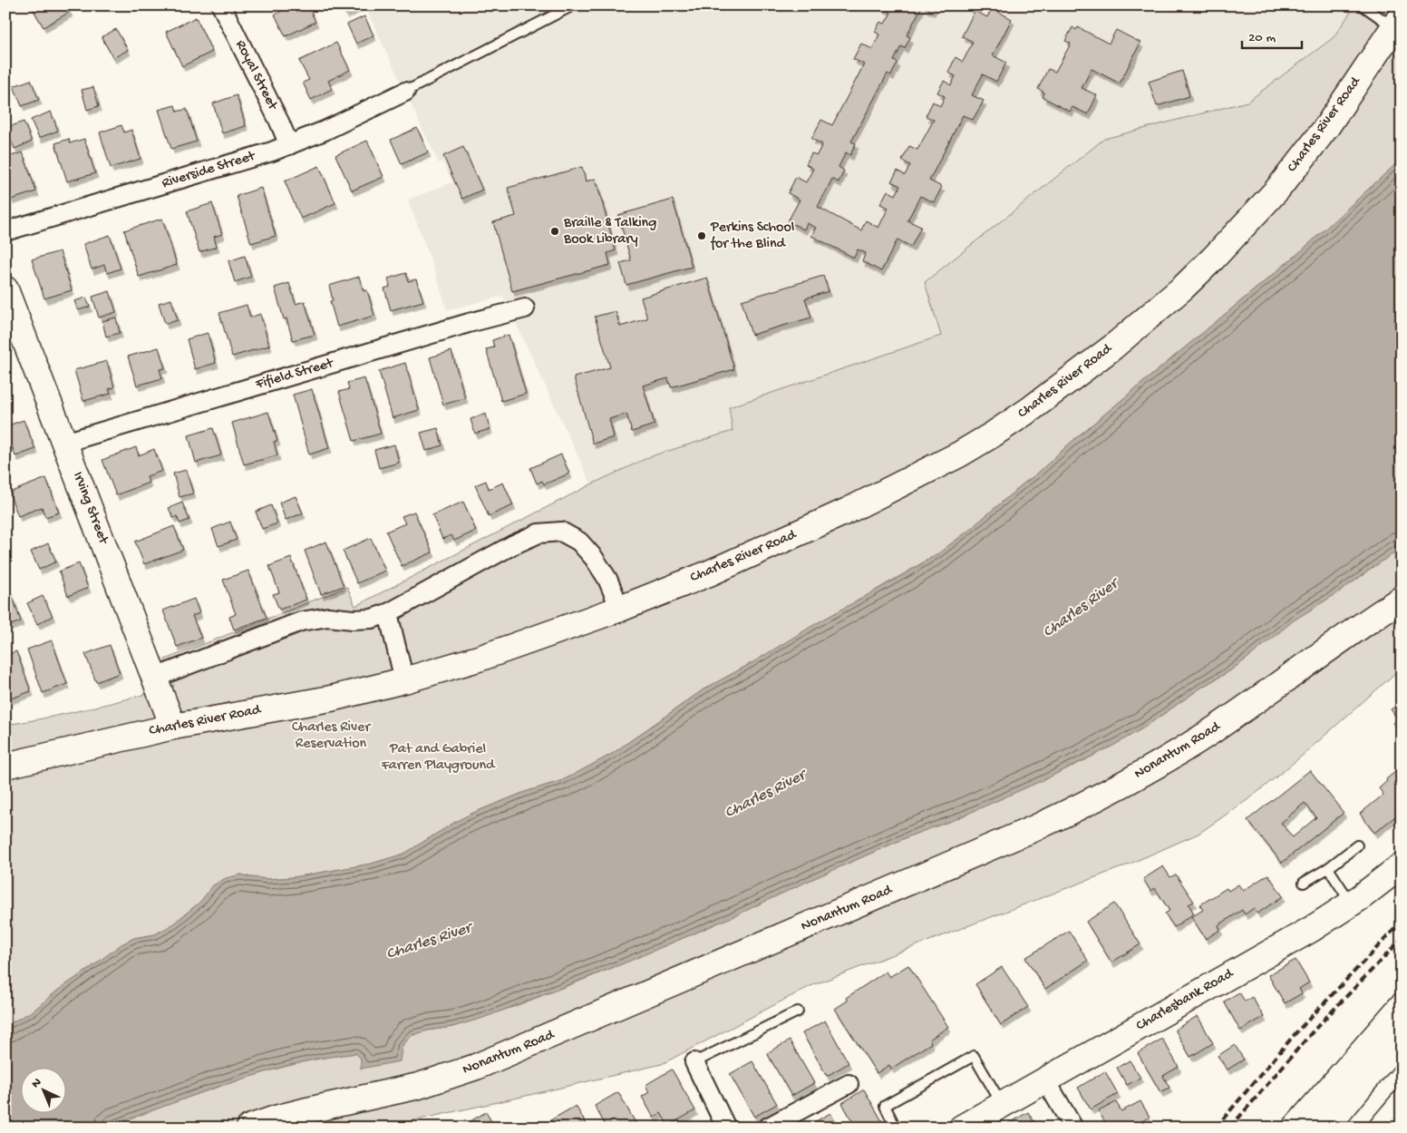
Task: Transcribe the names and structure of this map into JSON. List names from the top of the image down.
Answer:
{
  "streets": {
    "main road": [
      "Charles River Road",
      "Irving Street",
      "Nonantum Road",
      "Charlesbank Road"
    ],
    "street": ["Royal Street", "Riverside Street", "Fifield Street"]
  },
  "crossings": [
    ["Royal Street", "Riverside Street"],
    ["Charles River Road", "Irving Street"],
    ["Fifield Street", "Irving Street"]
  ],
  "water": ["Charles River"],
  "parks": ["Charles River Reservation", "Pat and Gabriel Farren Playground"],
  "places": ["Braille & Talking Book Library", "Perkins School for the Blind"],
  "scale_bar": "20 m",
  "north": "top left"
}
